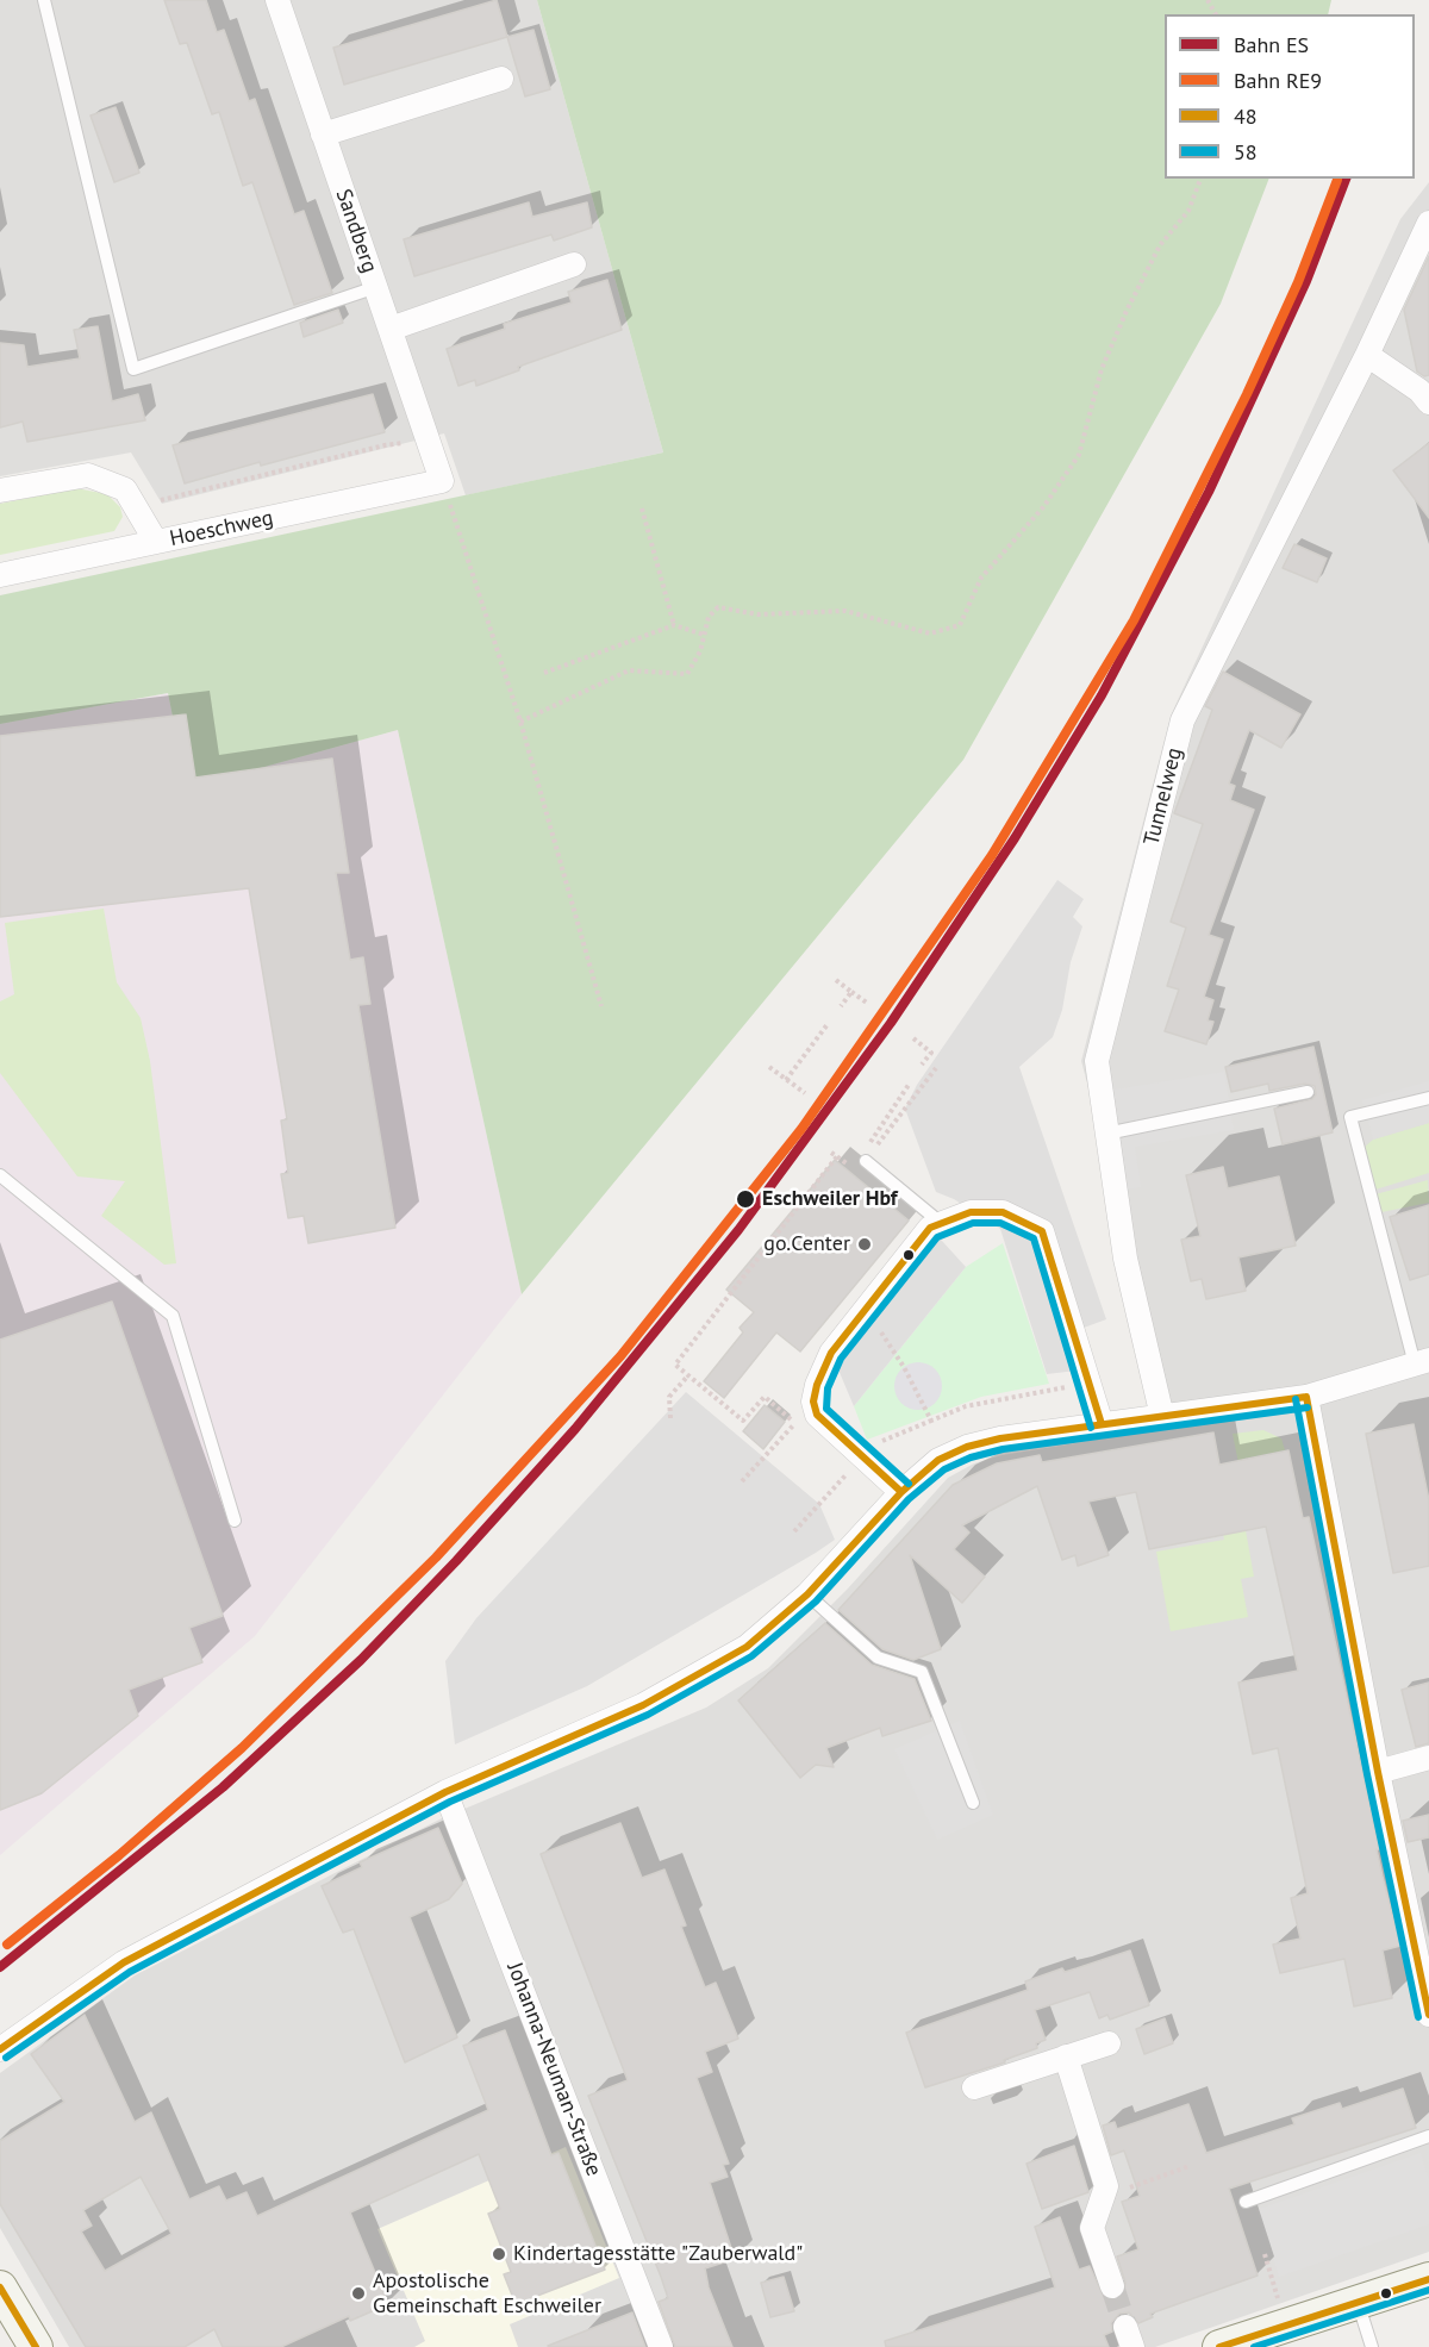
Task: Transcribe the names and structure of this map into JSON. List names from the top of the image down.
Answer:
{
  "streets": {
    "street": [
      "Sandberg",
      "Hoeschweg",
      "Tunnelweg",
      "Johanna-Neuman-Straße"
    ]
  },
  "crossings": [
    ["Sandberg", "Hoeschweg"]
  ],
  "places": [
    "Eschweiler Hbf",
    "go.Center",
    "Kindertagesstätte \"Zauberwald\"",
    "Apostolische Gemeinschaft Eschweiler"
  ],
  "lines": [
    "rail line ES",
    "rail line RE9",
    "transit line 48",
    "transit line 58"
  ],
  "legend": [
    "Bahn ES",
    "Bahn RE9",
    "48",
    "58"
  ]
}
